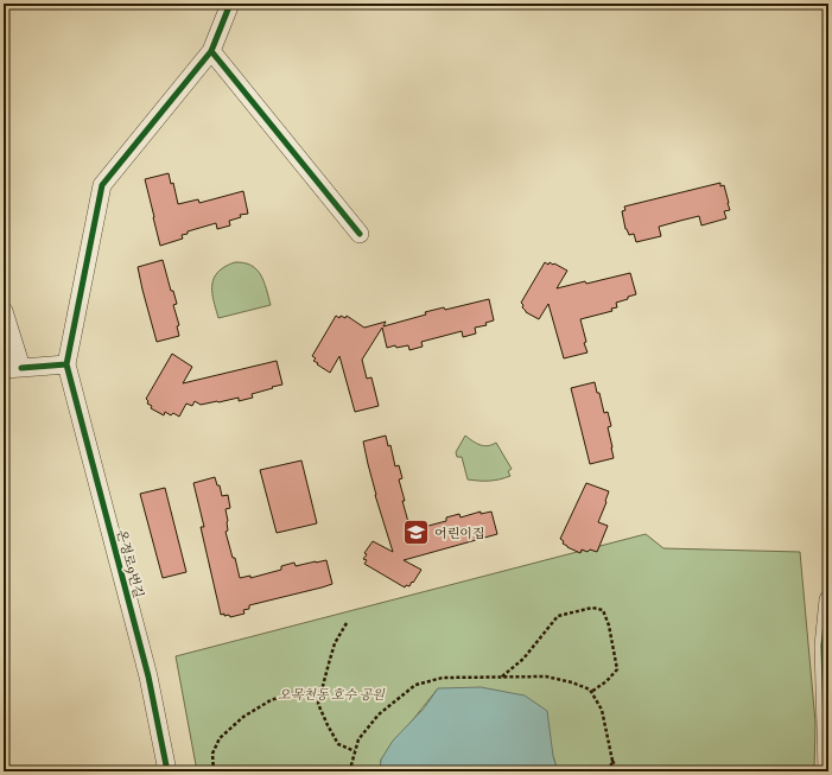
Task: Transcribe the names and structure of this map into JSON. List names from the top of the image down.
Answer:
{
  "streets": {
    "street": ["온정로9번길"]
  },
  "parks": ["오목천동 호수 공원"],
  "places": {
    "school or university": ["어린이집"]
  }
}
